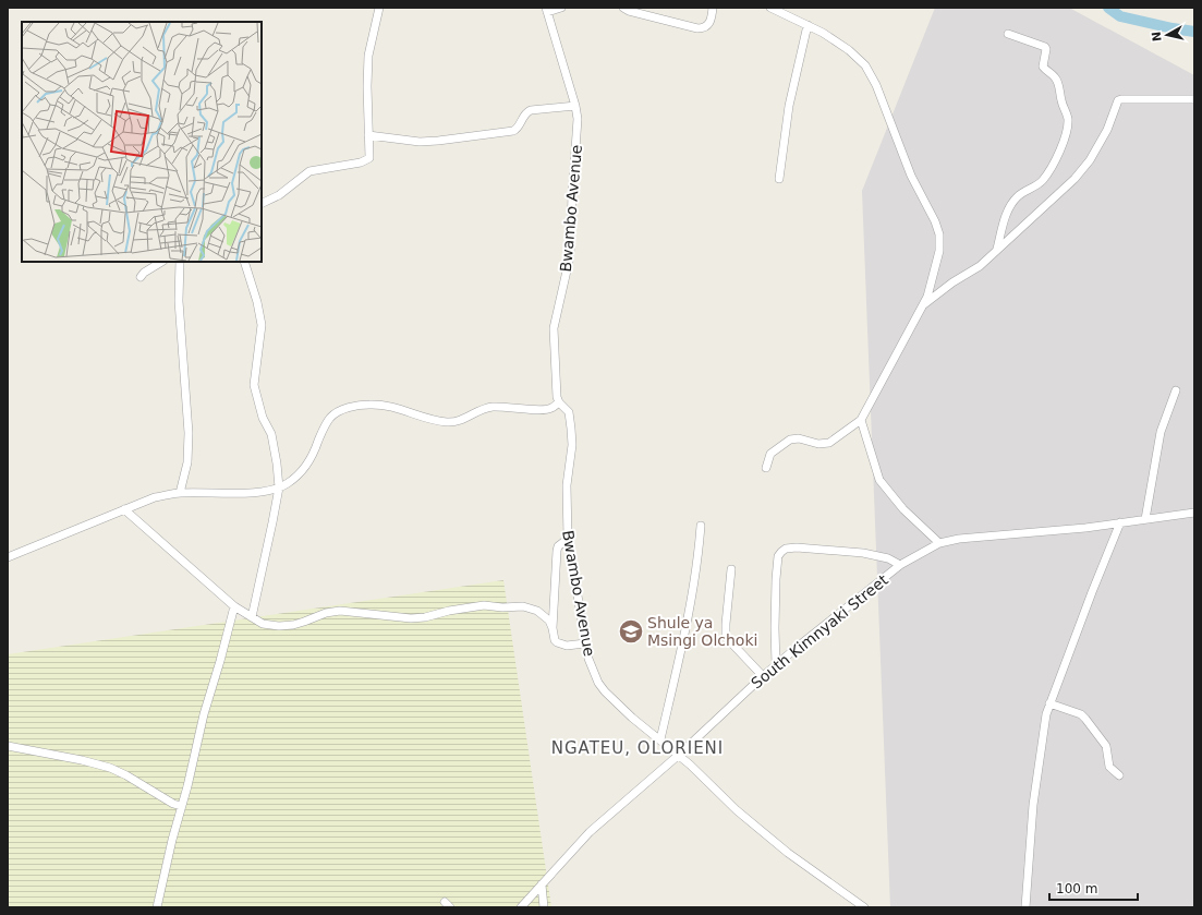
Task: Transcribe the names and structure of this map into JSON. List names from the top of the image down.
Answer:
{
  "streets": {
    "street": ["Bwambo Avenue", "South Kimnyaki Street"]
  },
  "crossings": [
    ["Bwambo Avenue", "South Kimnyaki Street"]
  ],
  "districts": ["NGATEU, OLORIENI"],
  "places": {
    "school or university": ["Shule ya Msingi Olchoki"]
  },
  "scale_bar": "100 m",
  "north": "left"
}
